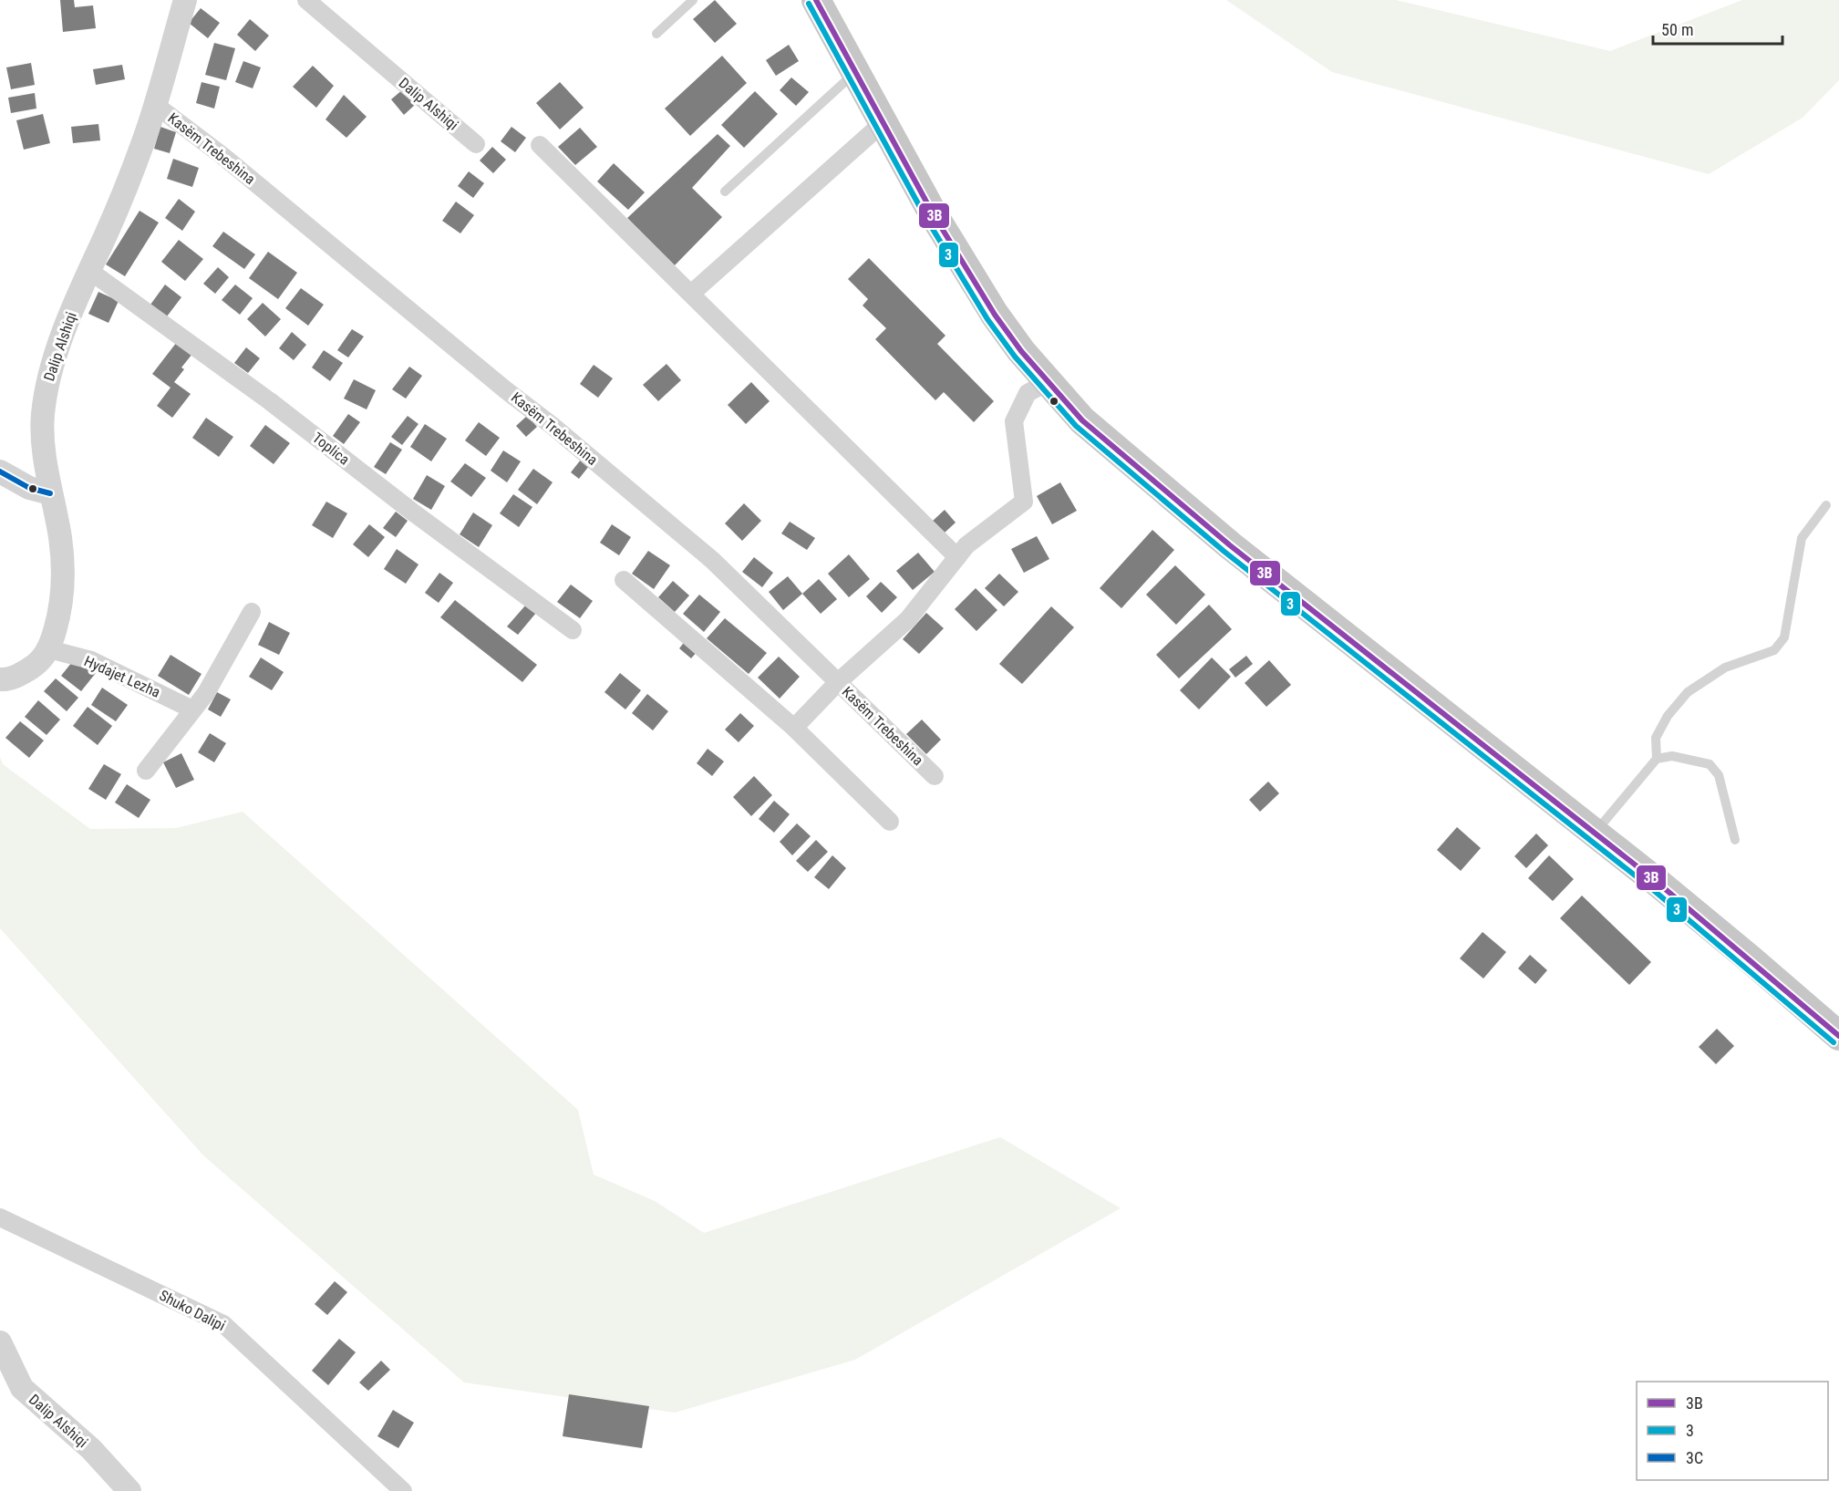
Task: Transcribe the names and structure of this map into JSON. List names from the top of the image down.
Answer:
{
  "streets": {
    "street": [
      "Dalip Alshiqi",
      "Kasëm Trebeshina",
      "Toplica",
      "Hydajet Lezha",
      "Shuko Dalipi"
    ]
  },
  "crossings": [
    ["Dalip Alshiqi", "Kasëm Trebeshina"],
    ["Dalip Alshiqi", "Toplica"],
    ["Dalip Alshiqi", "Hydajet Lezha"]
  ],
  "lines": ["transit line 3B", "transit line 3", "transit line 3C"],
  "legend": ["3B", "3", "3C"],
  "scale_bar": "50 m"
}
